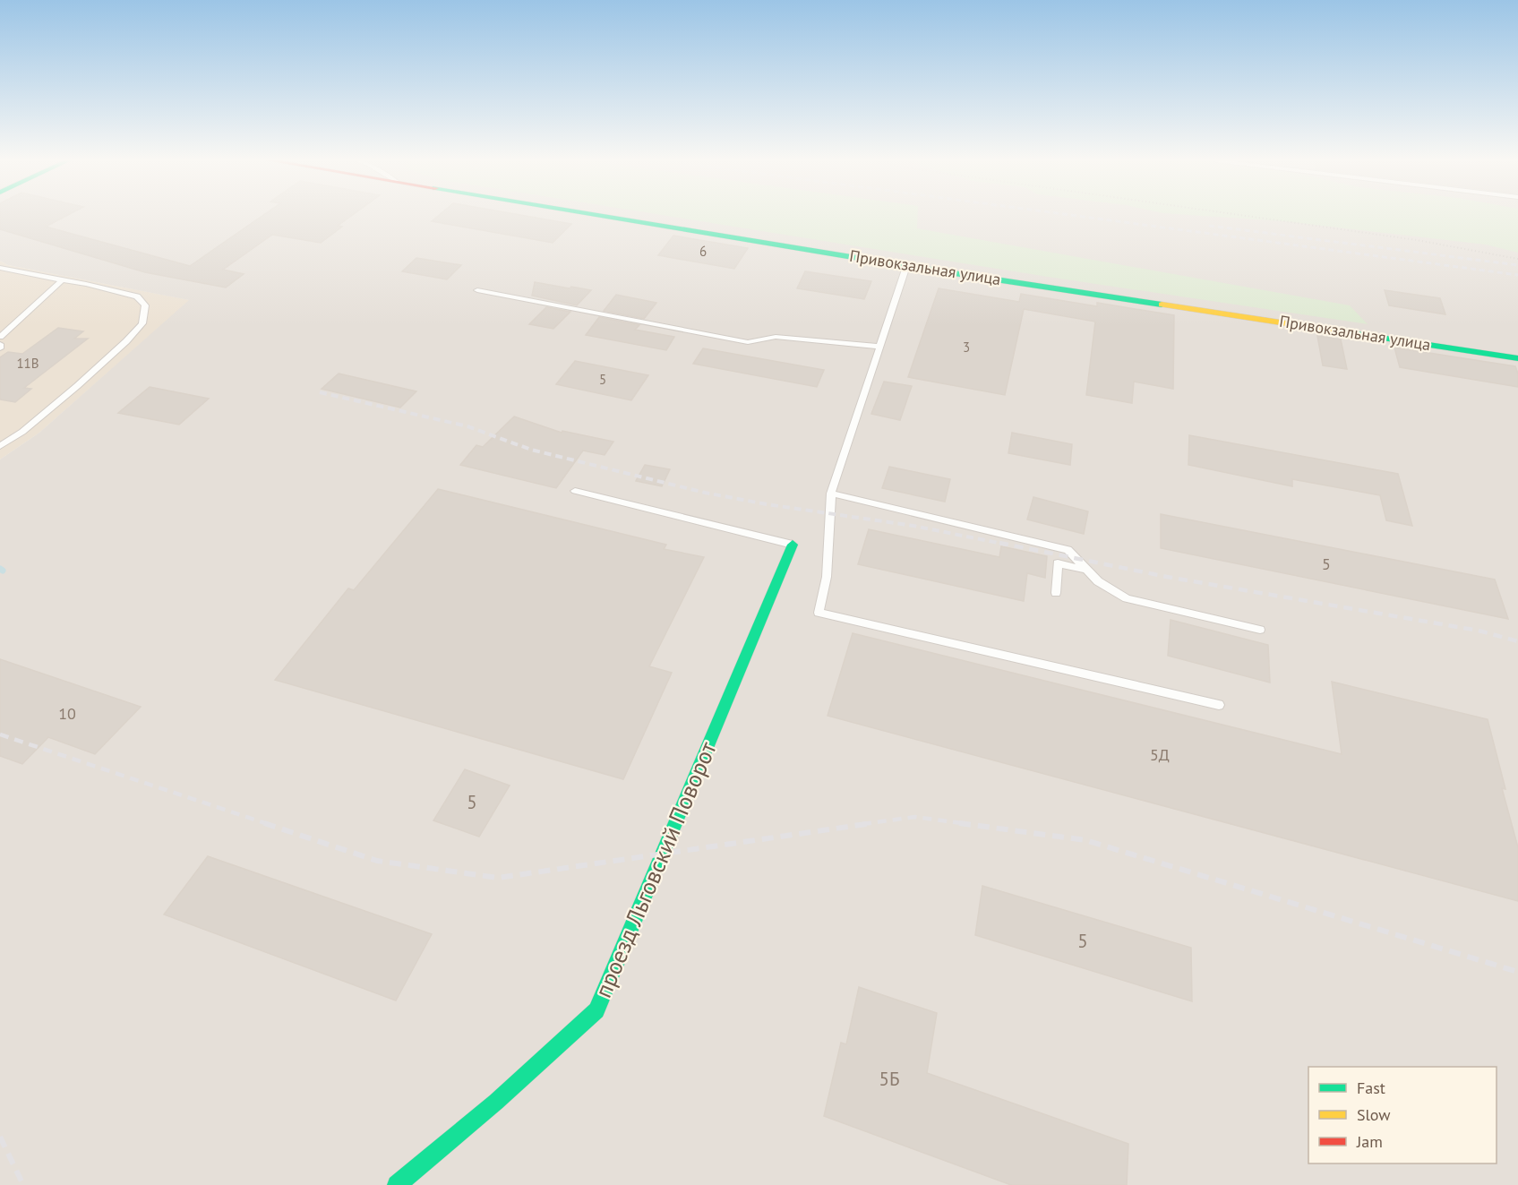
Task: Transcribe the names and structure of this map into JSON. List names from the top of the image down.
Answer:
{
  "streets": {
    "street": ["Привокзальная улица", "проезд Льговский Поворот"]
  },
  "house_numbers": [
    "6",
    "3",
    "11В",
    "5",
    "5",
    "10",
    "5Д",
    "5",
    "5",
    "5Б"
  ],
  "legend": ["Fast", "Slow", "Jam"]
}
